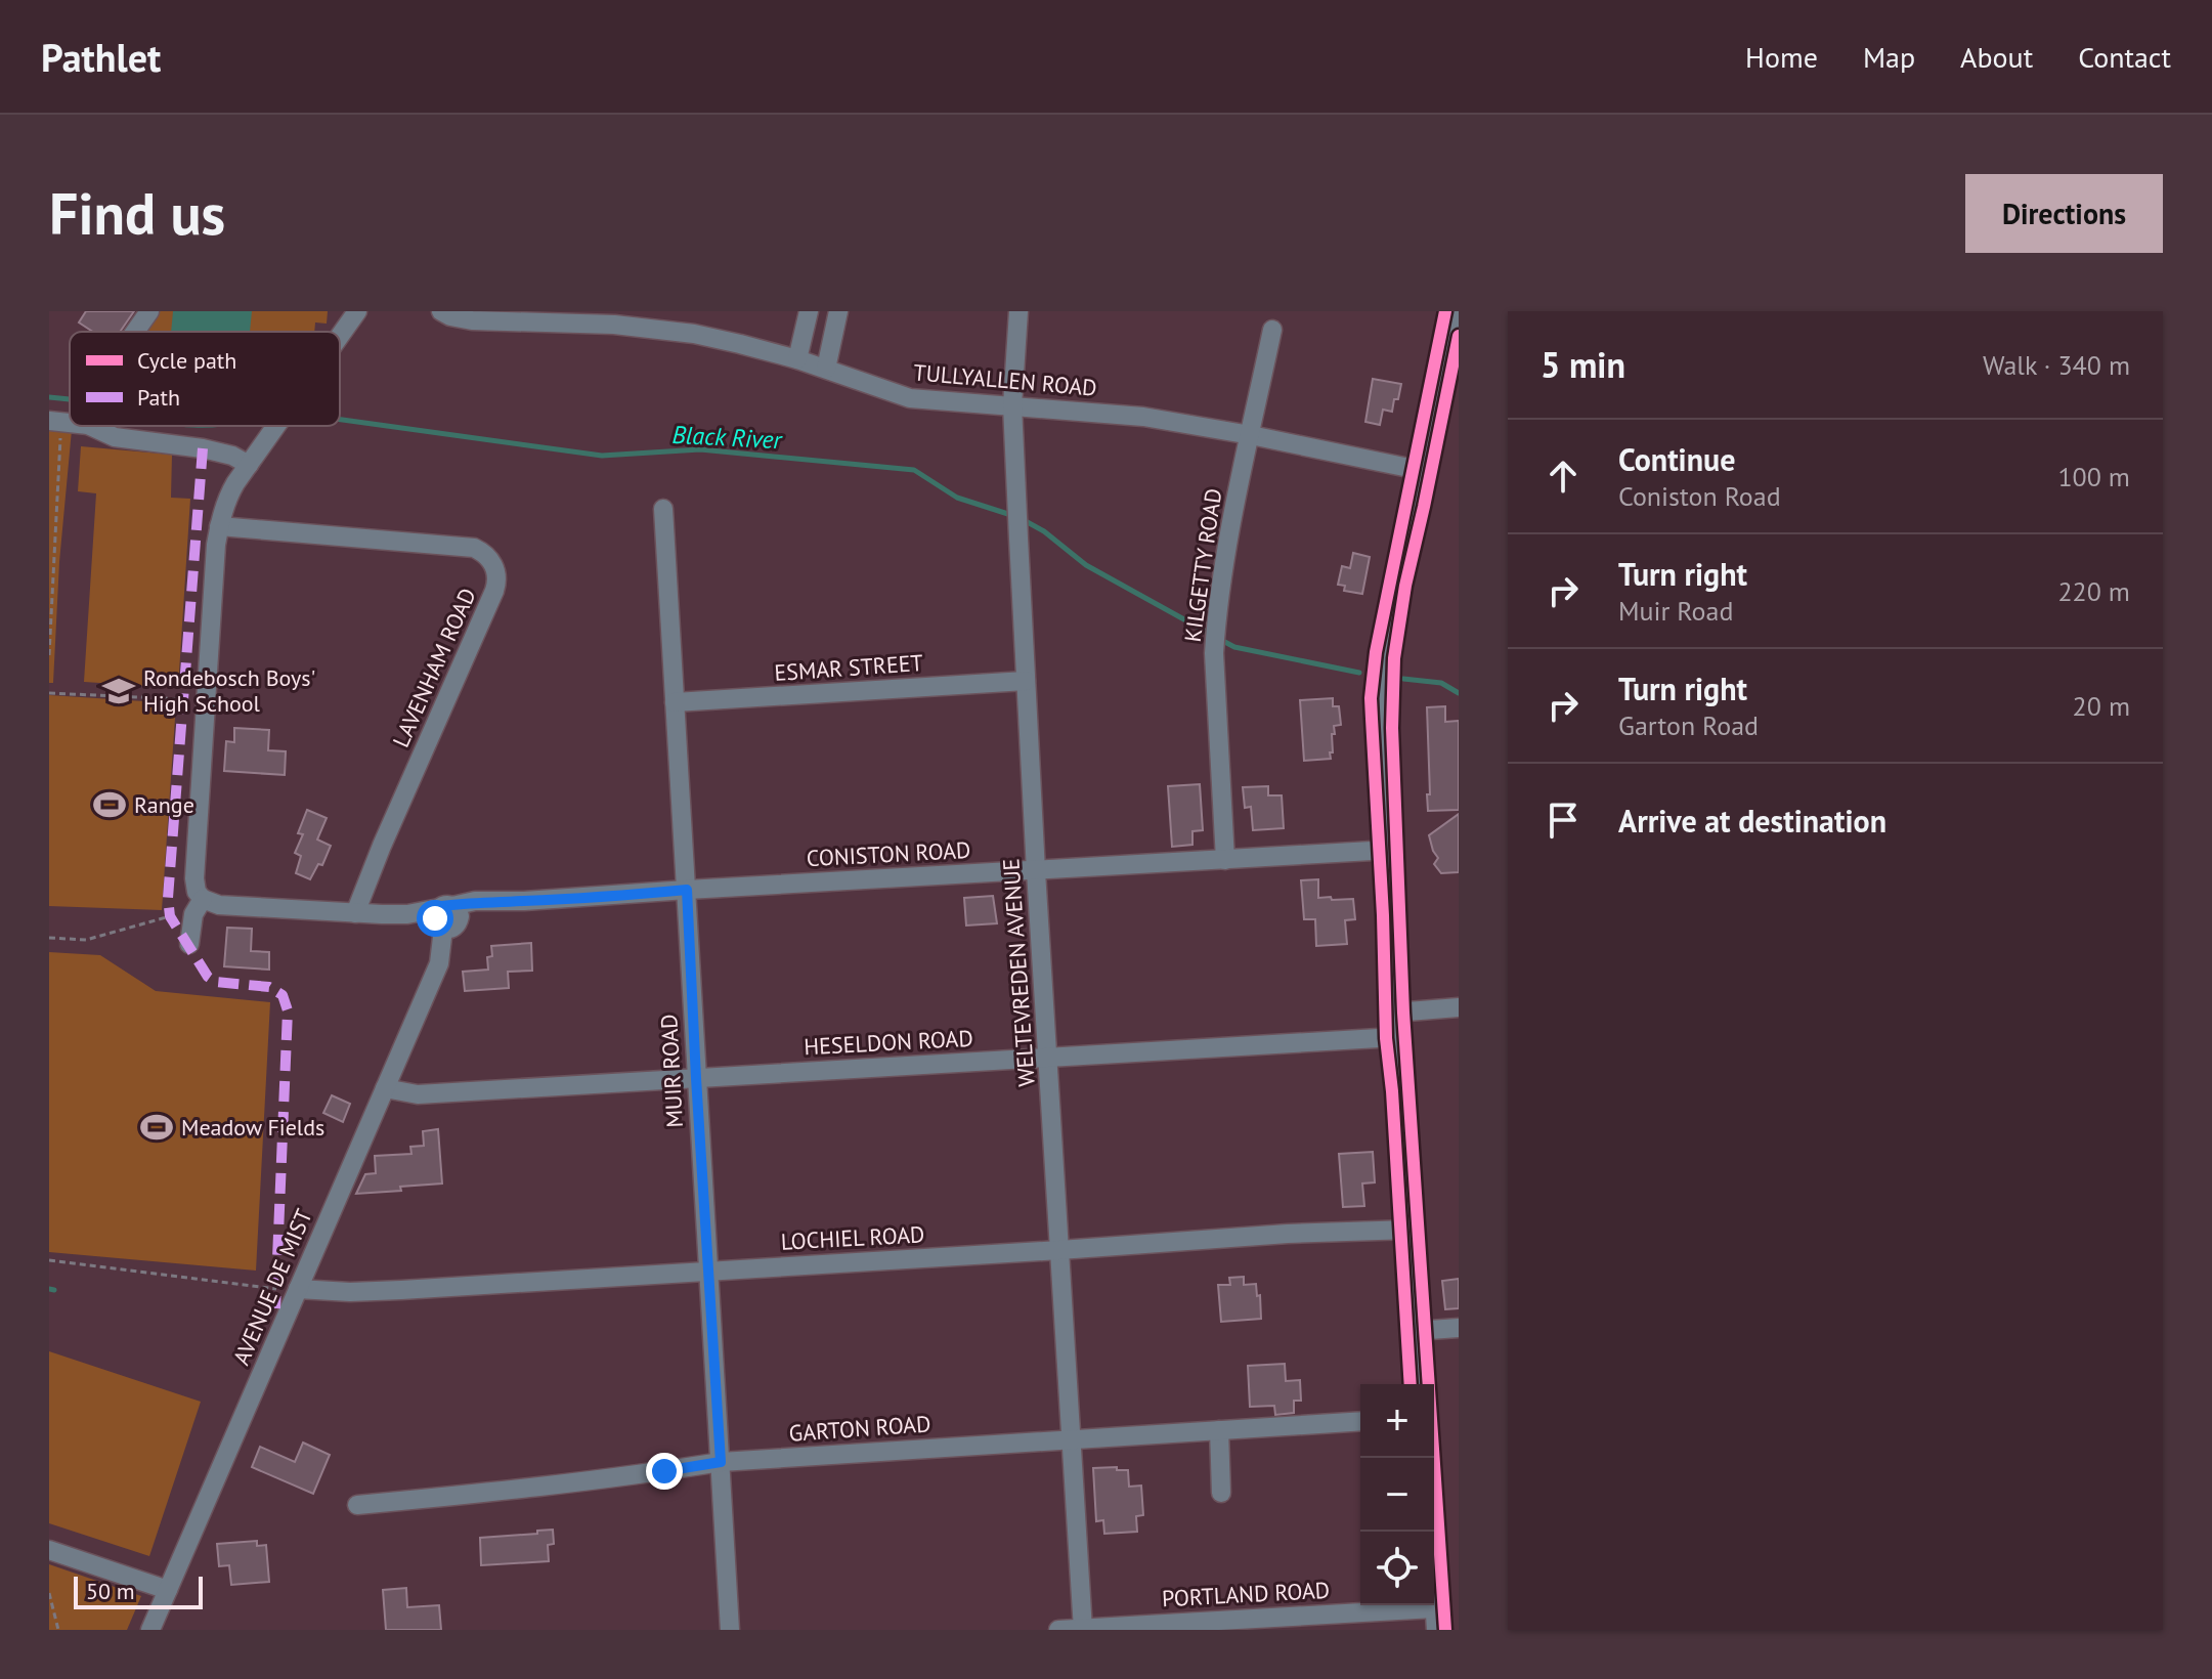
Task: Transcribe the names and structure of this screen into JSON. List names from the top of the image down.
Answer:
{
  "streets": {
    "street": [
      "TULLYALLEN ROAD",
      "KILGETTY ROAD",
      "LAVENHAM ROAD",
      "ESMAR STREET",
      "CONISTON ROAD",
      "WELTEVREDEN AVENUE",
      "HESELDON ROAD",
      "MUIR ROAD",
      "LOCHIEL ROAD",
      "AVENUE DE MIST",
      "GARTON ROAD",
      "PORTLAND ROAD"
    ]
  },
  "crossings": [
    ["TULLYALLEN ROAD", "KILGETTY ROAD"],
    ["TULLYALLEN ROAD", "WELTEVREDEN AVENUE"],
    ["KILGETTY ROAD", "CONISTON ROAD"],
    ["LAVENHAM ROAD", "CONISTON ROAD"],
    ["ESMAR STREET", "WELTEVREDEN AVENUE"],
    ["ESMAR STREET", "MUIR ROAD"],
    ["CONISTON ROAD", "WELTEVREDEN AVENUE"],
    ["CONISTON ROAD", "MUIR ROAD"],
    ["CONISTON ROAD", "AVENUE DE MIST"],
    ["WELTEVREDEN AVENUE", "HESELDON ROAD"],
    ["WELTEVREDEN AVENUE", "LOCHIEL ROAD"],
    ["WELTEVREDEN AVENUE", "GARTON ROAD"],
    ["WELTEVREDEN AVENUE", "PORTLAND ROAD"],
    ["HESELDON ROAD", "MUIR ROAD"],
    ["HESELDON ROAD", "AVENUE DE MIST"],
    ["MUIR ROAD", "LOCHIEL ROAD"],
    ["MUIR ROAD", "GARTON ROAD"],
    ["LOCHIEL ROAD", "AVENUE DE MIST"]
  ],
  "water": ["Black River"],
  "places": {
    "school or university": ["Rondebosch Boys' High School"],
    "sports": ["Range", "Meadow Fields"]
  },
  "legend": ["Cycle path", "Path"],
  "scale_bar": "50 m",
  "page": {
    "header": "Pathlet",
    "nav": [
      "Home",
      "Map",
      "About",
      "Contact"
    ],
    "buttons": "Directions",
    "title": "Find us",
    "heading": ["5 min", "Walk · 340 m"],
    "list": [
      ["Continue", "Coniston Road", "100 m"],
      ["Turn right", "Muir Road", "220 m"],
      ["Turn right", "Garton Road", "20 m"],
      "Arrive at destination"
    ],
    "map_buttons": ["+", "−"],
    "scale": "50 m"
  }
}
